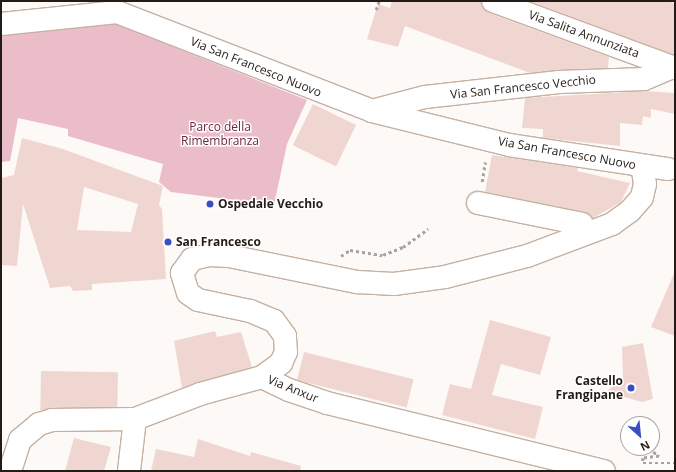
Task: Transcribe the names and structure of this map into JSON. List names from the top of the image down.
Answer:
{
  "streets": {
    "street": [
      "Via Salita Annunziata",
      "Via San Francesco Nuovo",
      "Via San Francesco Vecchio",
      "Via Anxur"
    ]
  },
  "crossings": [
    ["Via Salita Annunziata", "Via San Francesco Vecchio"],
    ["Via San Francesco Nuovo", "Via San Francesco Vecchio"],
    ["Via San Francesco Nuovo", "Via Anxur"]
  ],
  "parks": ["Parco della Rimembranza"],
  "places": ["Ospedale Vecchio", "San Francesco", "Castello Frangipane"],
  "north": "bottom right"
}
